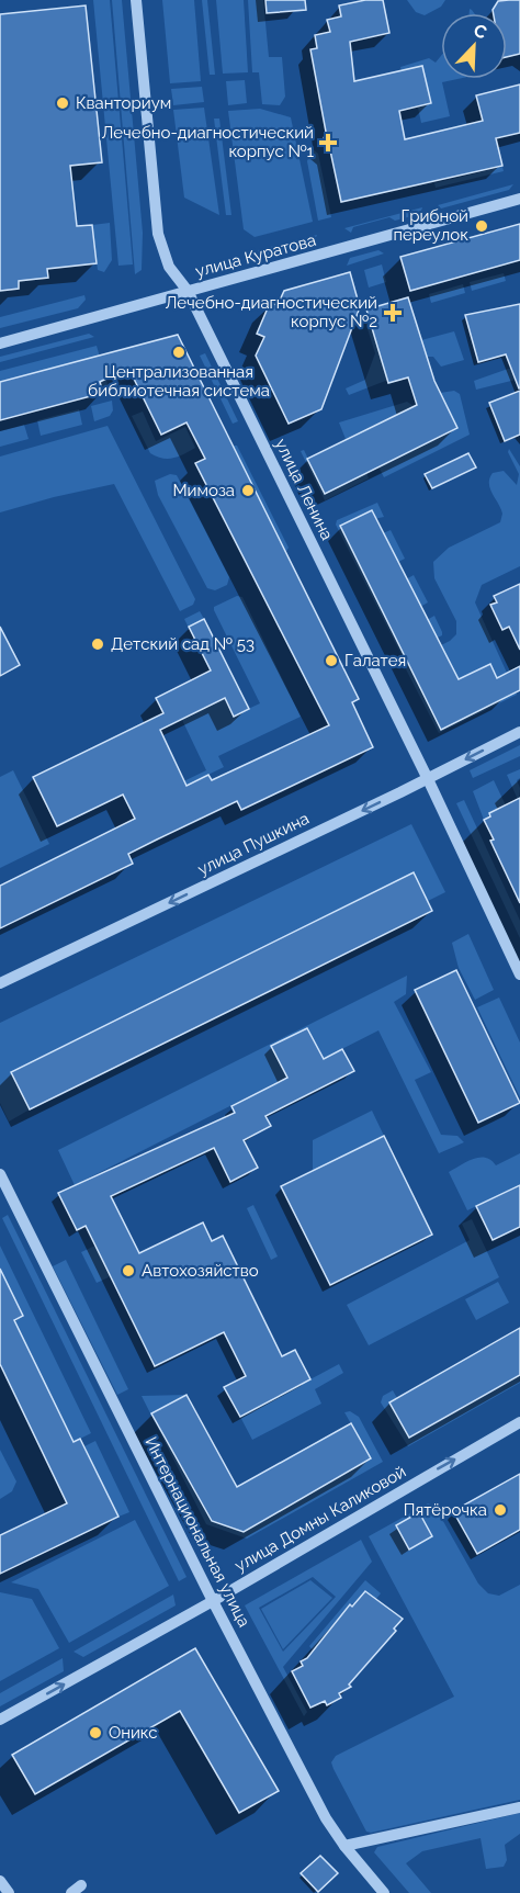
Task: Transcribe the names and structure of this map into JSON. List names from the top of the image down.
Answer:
{
  "streets": {
    "street": [
      "улица Куратова",
      "улица Ленина",
      "улица Пушкина",
      "улица Домны Каликовой",
      "Интернациональная улица"
    ]
  },
  "crossings": [
    ["улица Куратова", "улица Ленина"],
    ["улица Ленина", "улица Пушкина"],
    ["улица Домны Каликовой", "Интернациональная улица"]
  ],
  "one_way": ["улица Пушкина", "улица Домны Каликовой"],
  "places": {
    "other": [
      "Кванториум",
      "Грибной переулок",
      "Централизованная библиотечная система",
      "Мимоза",
      "Детский сад № 53",
      "Галатея",
      "Автохозяйство",
      "Пятёрочка",
      "Оникс"
    ],
    "health": ["Лечебно-диагностический корпус №1", "Лечебно-диагностический корпус №2"]
  },
  "north": "top right"
}
